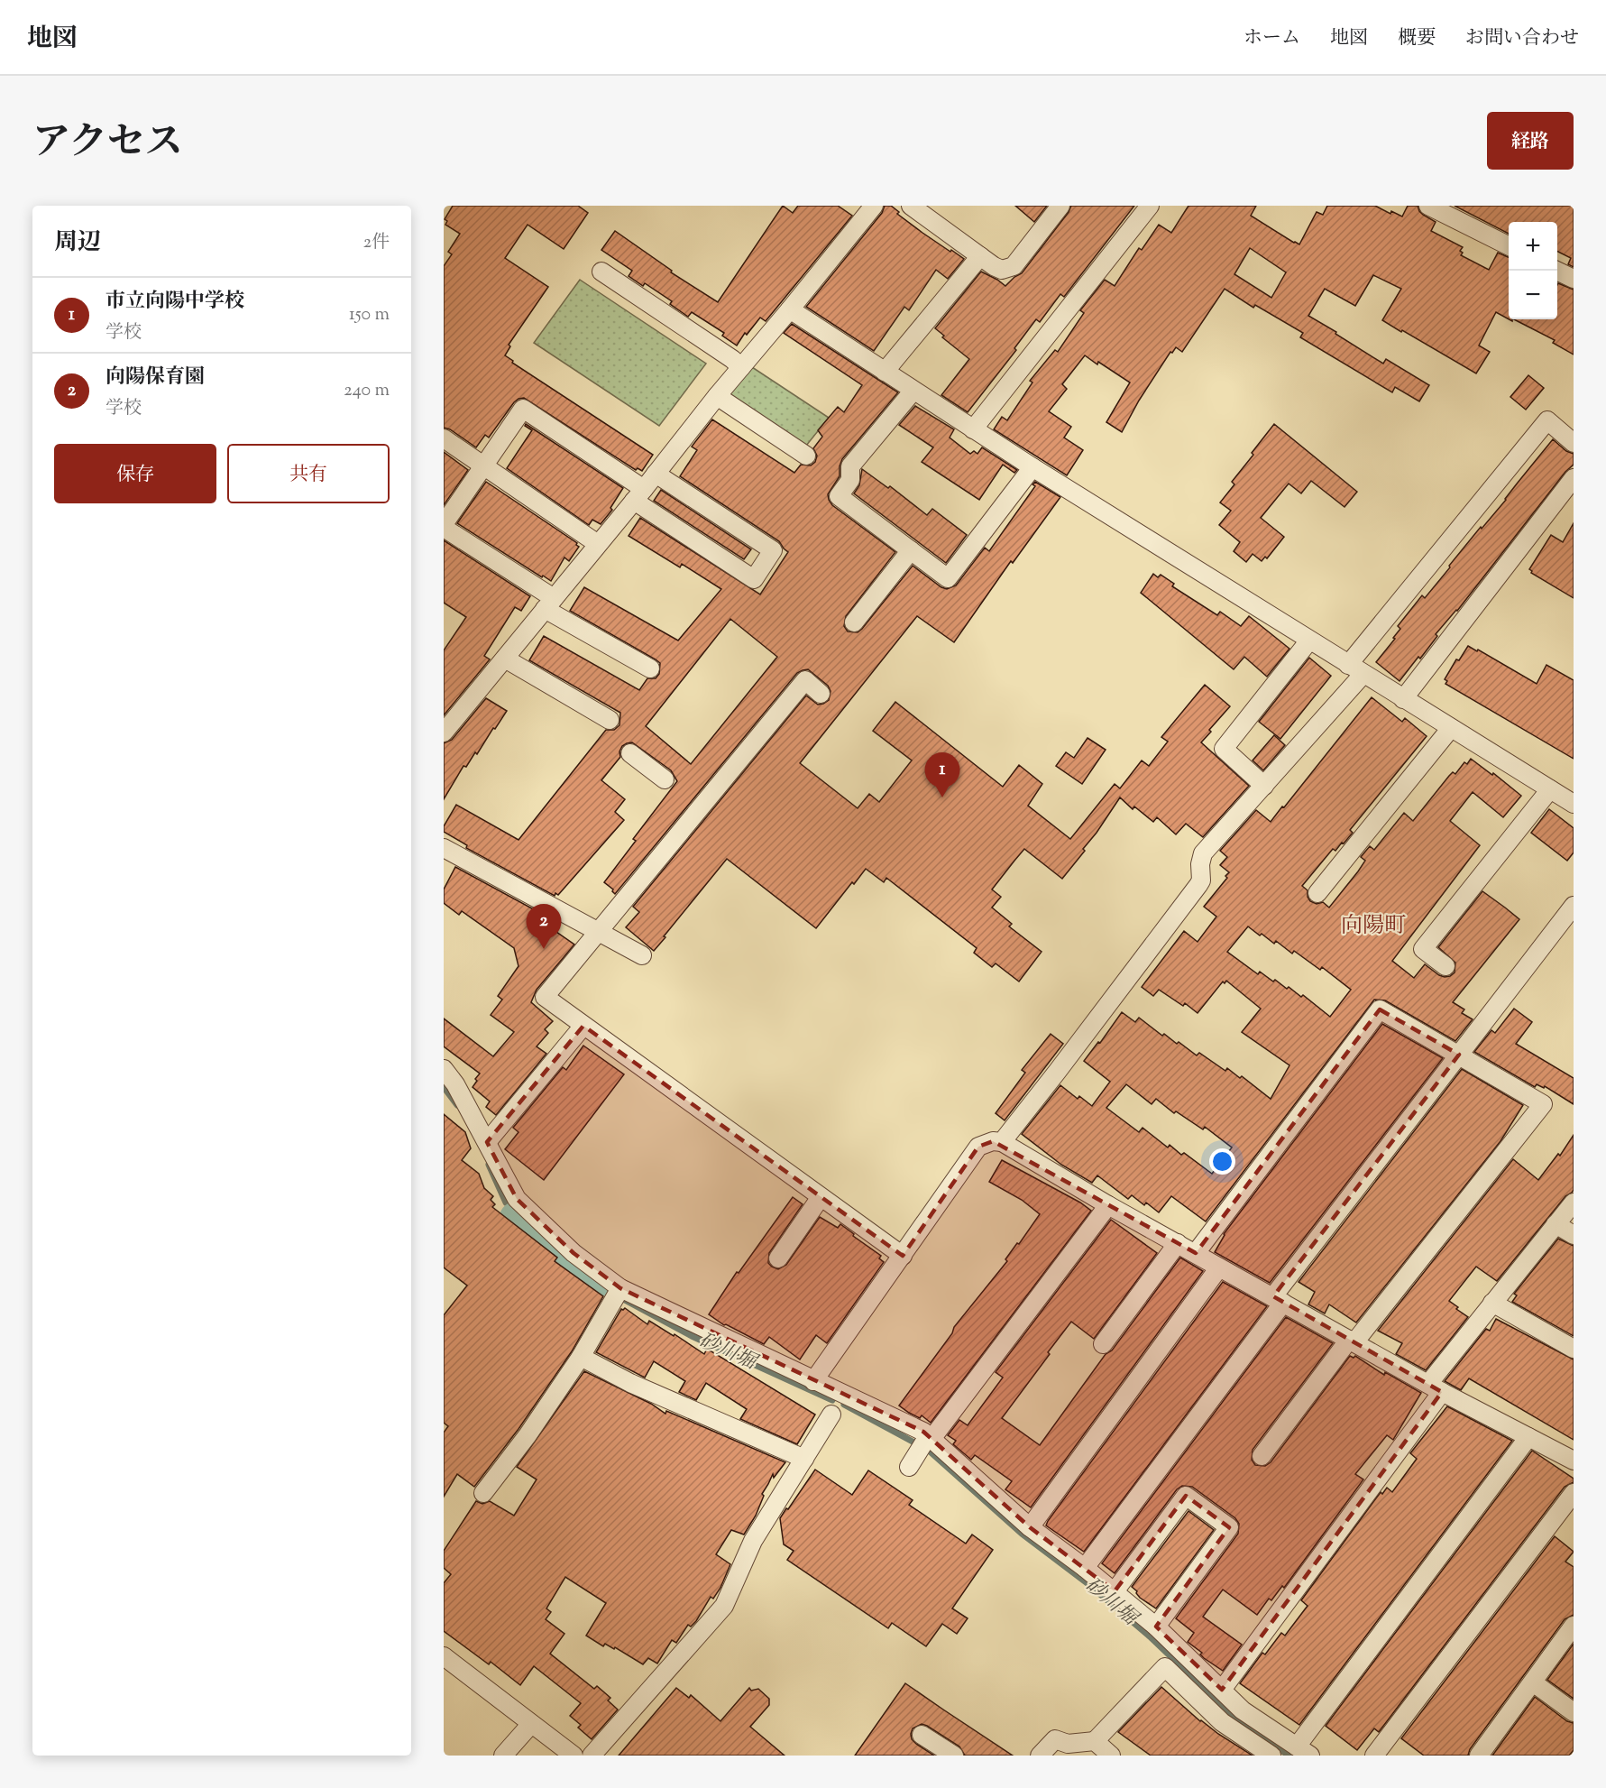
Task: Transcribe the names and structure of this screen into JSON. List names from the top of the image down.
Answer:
{
  "districts": ["向陽町"],
  "water": ["砂川堀"],
  "page": {
    "header": "地図",
    "nav": [
      "ホーム",
      "地図",
      "概要",
      "お問い合わせ"
    ],
    "title": "アクセス",
    "buttons": [
      "経路",
      ["保存", "共有"]
    ],
    "heading": ["周辺", "2件"],
    "map_buttons": ["+", "−"],
    "list": [
      {
        "mark": "1",
        "name": "市立向陽中学校",
        "note": "学校",
        "value": "150 m"
      },
      {
        "mark": "2",
        "name": "向陽保育園",
        "note": "学校",
        "value": "240 m"
      }
    ],
    "pins": ["1", "2"]
  }
}
